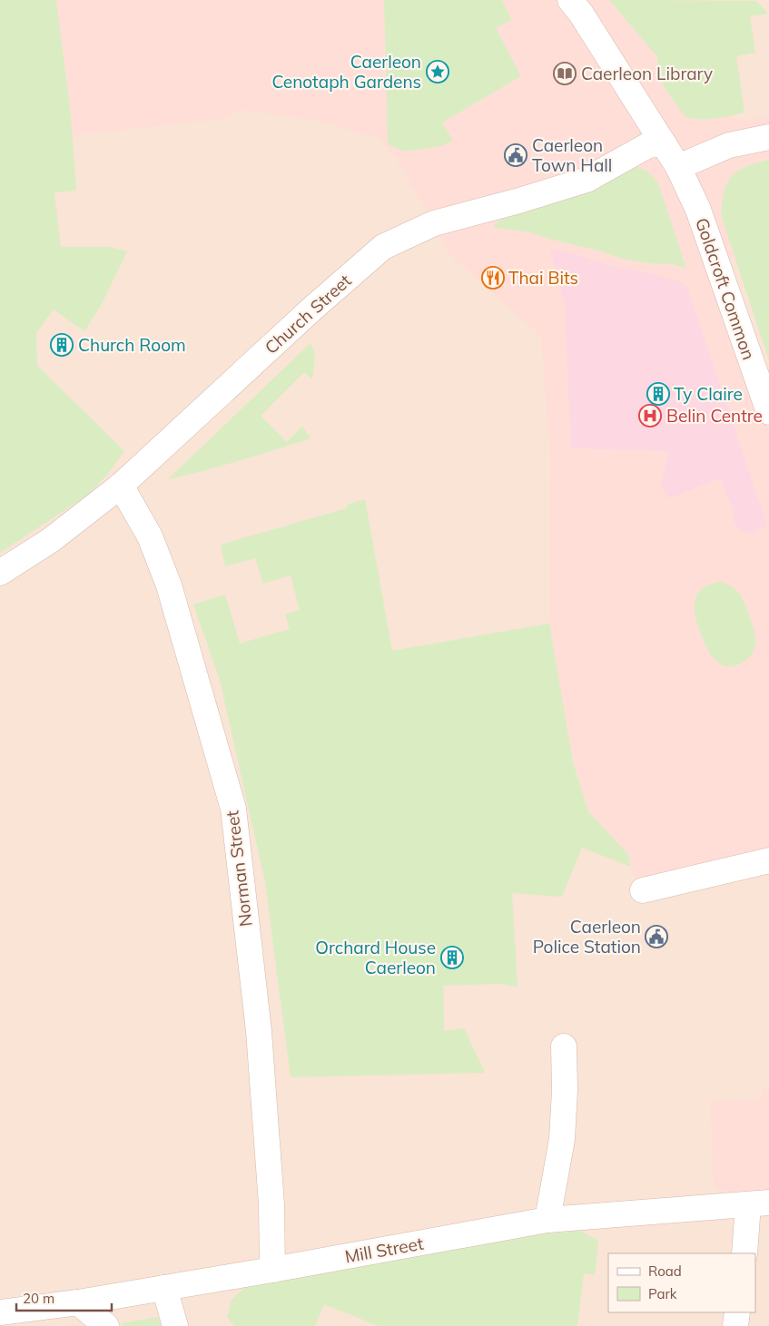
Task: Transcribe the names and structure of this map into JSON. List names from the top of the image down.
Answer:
{
  "streets": {
    "street": [
      "Goldcroft Common",
      "Church Street",
      "Norman Street",
      "Mill Street"
    ]
  },
  "crossings": [
    ["Goldcroft Common", "Church Street"],
    ["Church Street", "Norman Street"],
    ["Norman Street", "Mill Street"]
  ],
  "places": {
    "place": ["Caerleon Cenotaph Gardens"],
    "library": ["Caerleon Library"],
    "public building": ["Caerleon Town Hall", "Caerleon Police Station"],
    "restaurant": ["Thai Bits"],
    "building": ["Church Room", "Ty Claire", "Orchard House Caerleon"],
    "hospital": ["Belin Centre"]
  },
  "legend": ["Road", "Park"],
  "scale_bar": "20 m"
}
